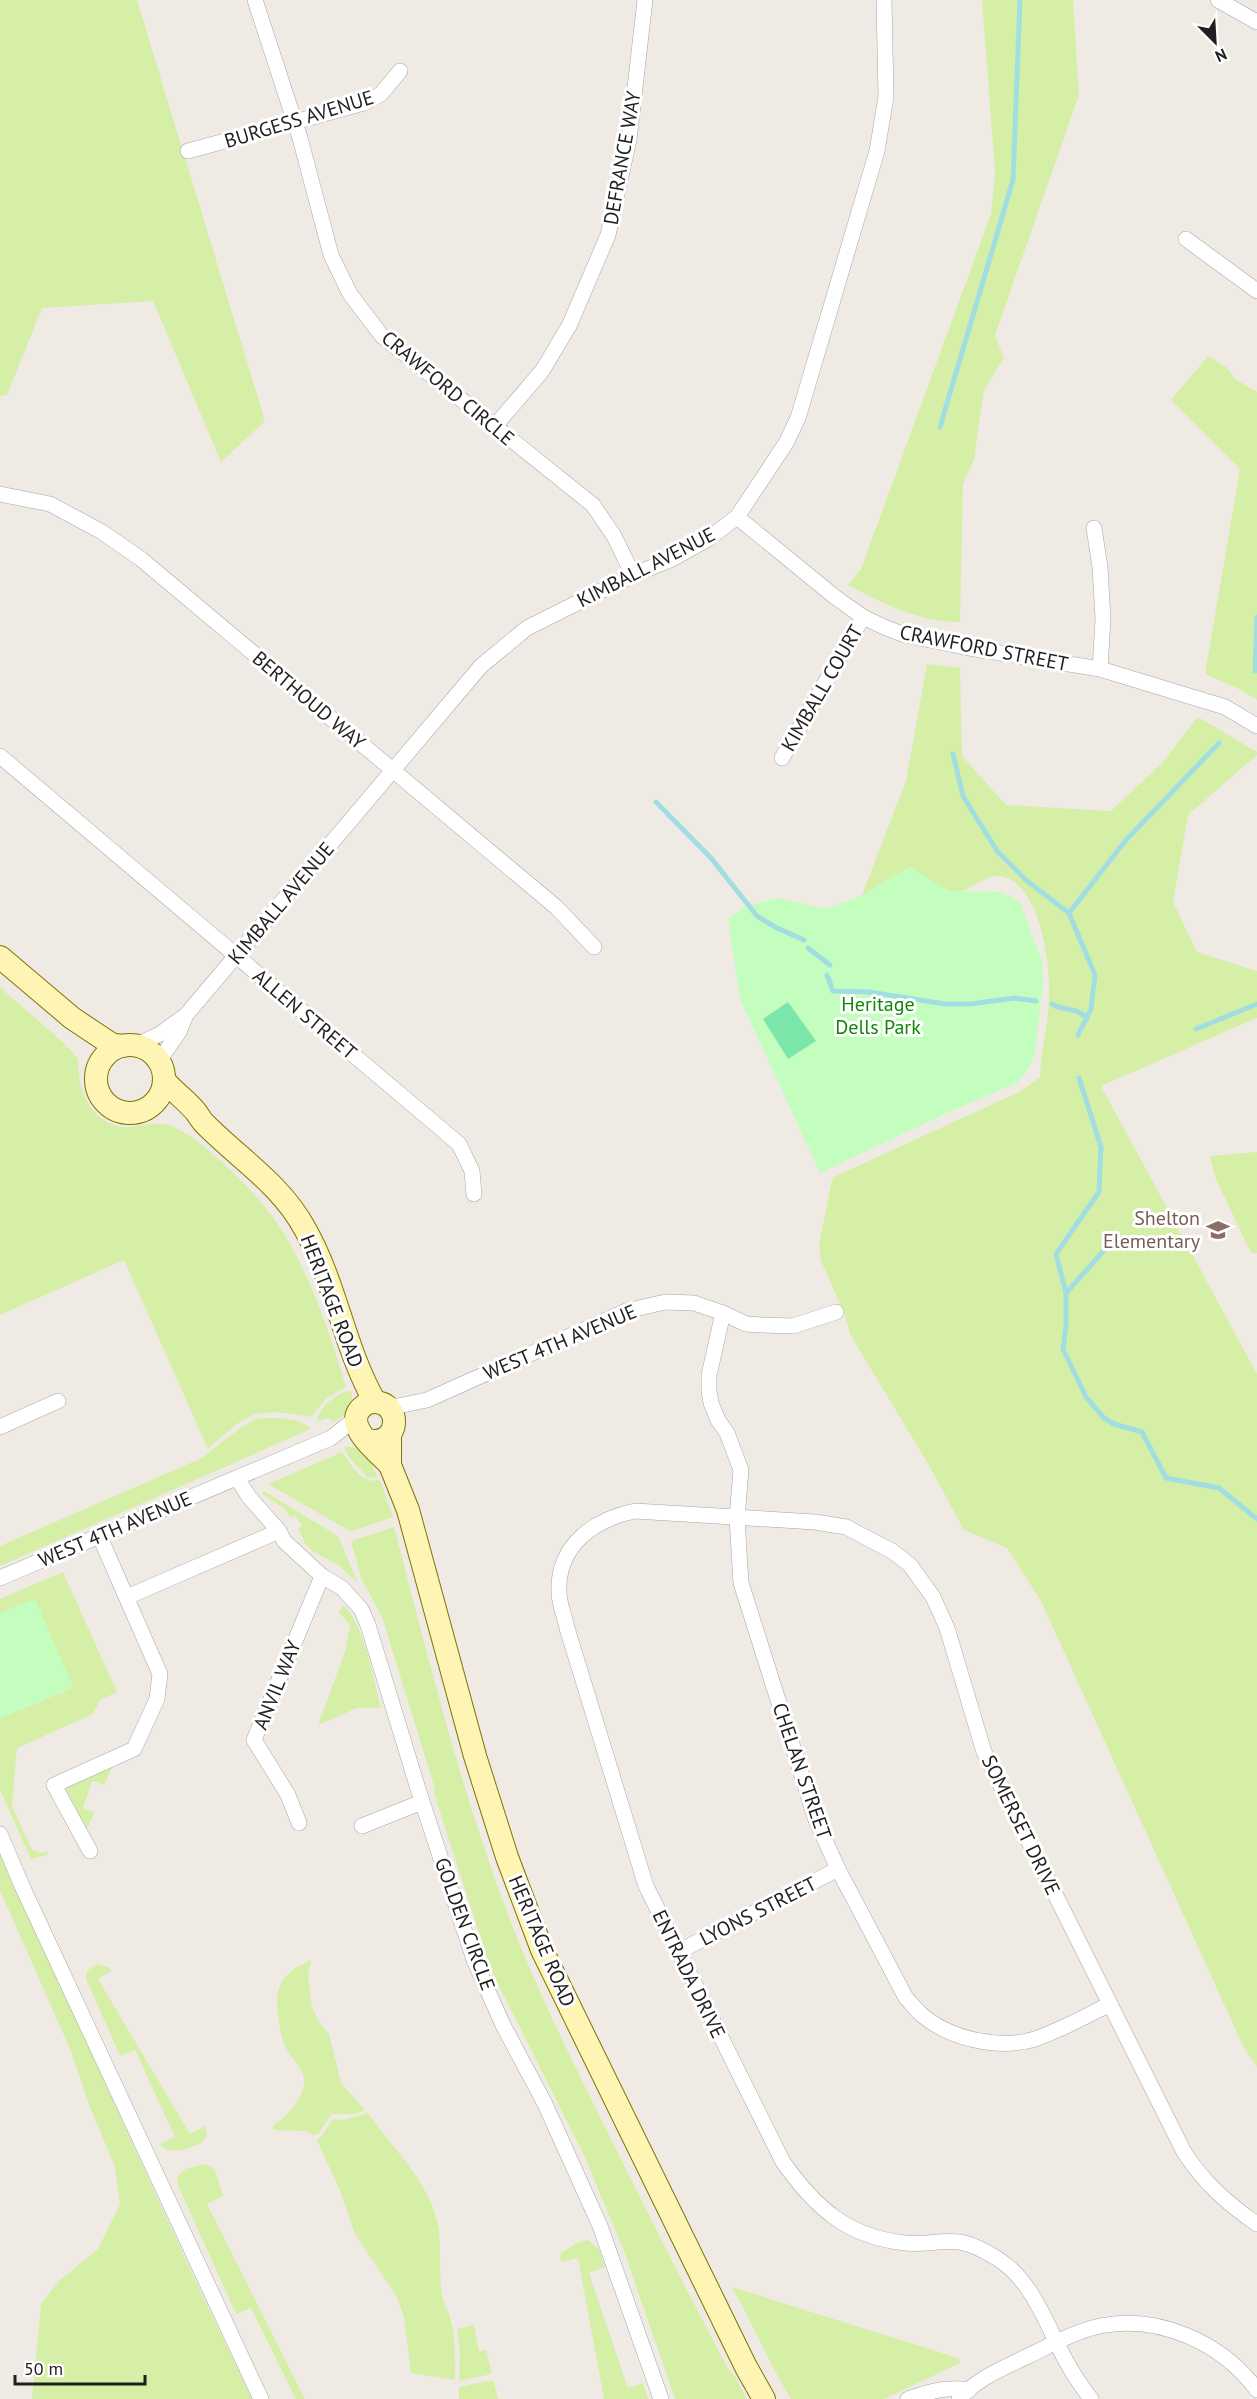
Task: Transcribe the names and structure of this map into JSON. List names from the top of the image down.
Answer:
{
  "streets": {
    "main road": ["HERITAGE ROAD"],
    "street": [
      "BURGESS AVENUE",
      "DEFRANCE WAY",
      "CRAWFORD CIRCLE",
      "KIMBALL AVENUE",
      "CRAWFORD STREET",
      "KIMBALL COURT",
      "BERTHOUD WAY",
      "ALLEN STREET",
      "WEST 4TH AVENUE",
      "ANVIL WAY",
      "CHELAN STREET",
      "SOMERSET DRIVE",
      "LYONS STREET",
      "GOLDEN CIRCLE",
      "ENTRADA DRIVE"
    ]
  },
  "crossings": [
    ["BURGESS AVENUE", "CRAWFORD CIRCLE"],
    ["DEFRANCE WAY", "CRAWFORD CIRCLE"],
    ["CRAWFORD CIRCLE", "KIMBALL AVENUE"],
    ["KIMBALL AVENUE", "CRAWFORD STREET"],
    ["KIMBALL AVENUE", "BERTHOUD WAY"],
    ["KIMBALL AVENUE", "ALLEN STREET"],
    ["KIMBALL AVENUE", "HERITAGE ROAD"],
    ["CRAWFORD STREET", "KIMBALL COURT"],
    ["HERITAGE ROAD", "WEST 4TH AVENUE"],
    ["WEST 4TH AVENUE", "CHELAN STREET"],
    ["WEST 4TH AVENUE", "GOLDEN CIRCLE"],
    ["ANVIL WAY", "GOLDEN CIRCLE"],
    ["CHELAN STREET", "SOMERSET DRIVE"],
    ["CHELAN STREET", "LYONS STREET"],
    ["CHELAN STREET", "ENTRADA DRIVE"],
    ["SOMERSET DRIVE", "ENTRADA DRIVE"],
    ["LYONS STREET", "ENTRADA DRIVE"]
  ],
  "parks": ["Heritage Dells Park"],
  "places": {
    "school or university": ["Shelton Elementary"]
  },
  "scale_bar": "50 m",
  "north": "bottom right"
}
